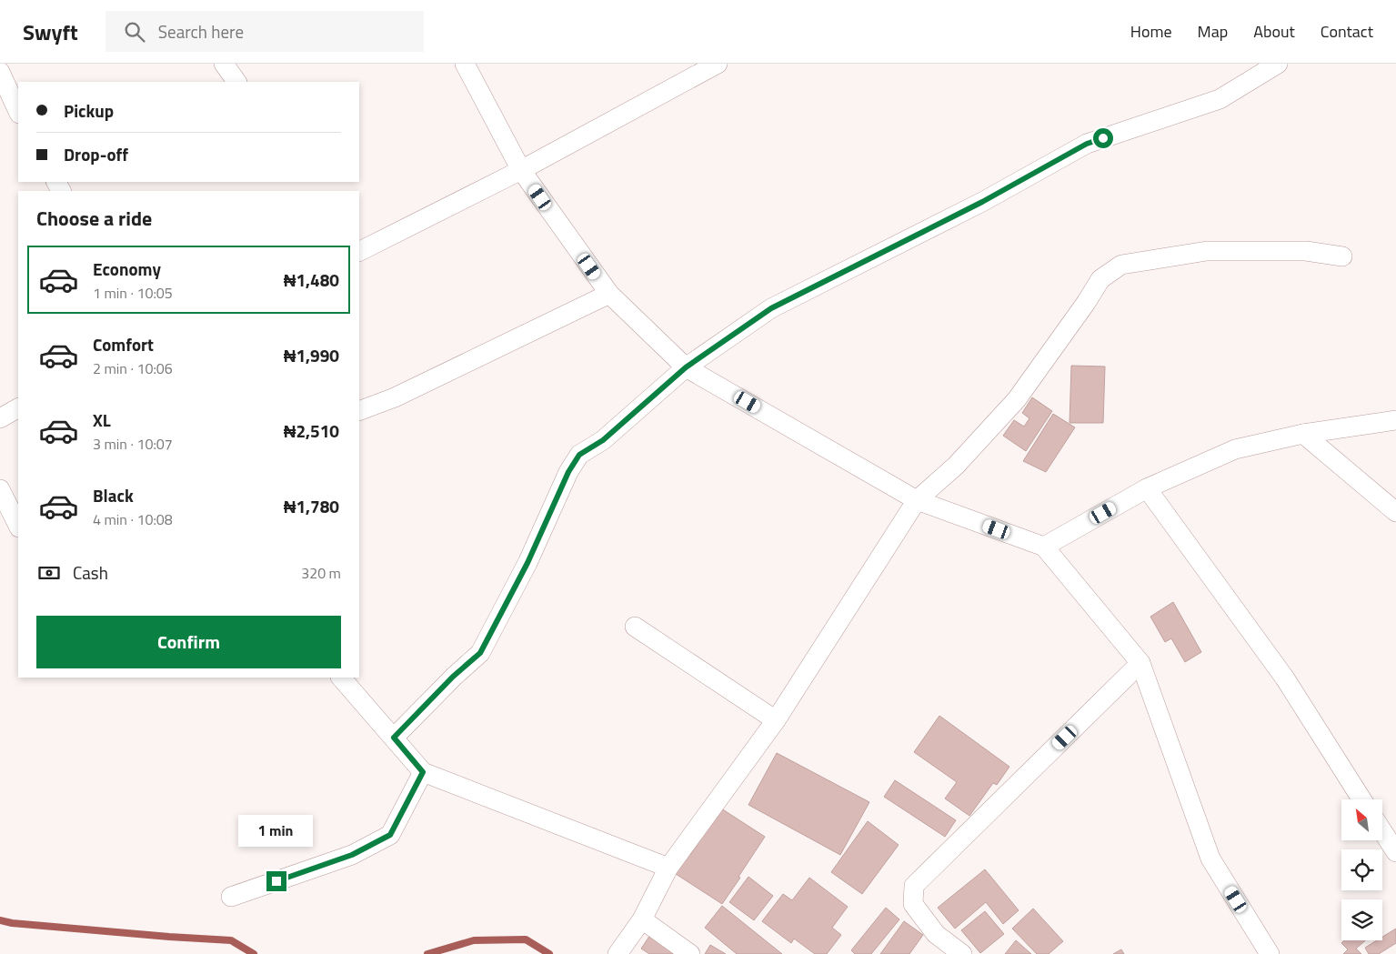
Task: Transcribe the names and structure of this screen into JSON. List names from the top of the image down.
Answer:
{
  "north": "top left",
  "page": {
    "header": "Swyft",
    "search": "Search here",
    "nav": [
      "Home",
      "Map",
      "About",
      "Contact"
    ],
    "banner": ["Pickup", "Drop-off"],
    "heading": "Choose a ride",
    "list": [
      {
        "name": "Economy",
        "note": "1 min · 10:05",
        "value": "₦1,480"
      },
      {
        "name": "Comfort",
        "note": "2 min · 10:06",
        "value": "₦1,990"
      },
      {
        "name": "XL",
        "note": "3 min · 10:07",
        "value": "₦2,510"
      },
      {
        "name": "Black",
        "note": "4 min · 10:08",
        "value": "₦1,780"
      }
    ],
    "pay": ["Cash", "320 m"],
    "buttons": "Confirm",
    "bubble": "1 min"
  }
}
